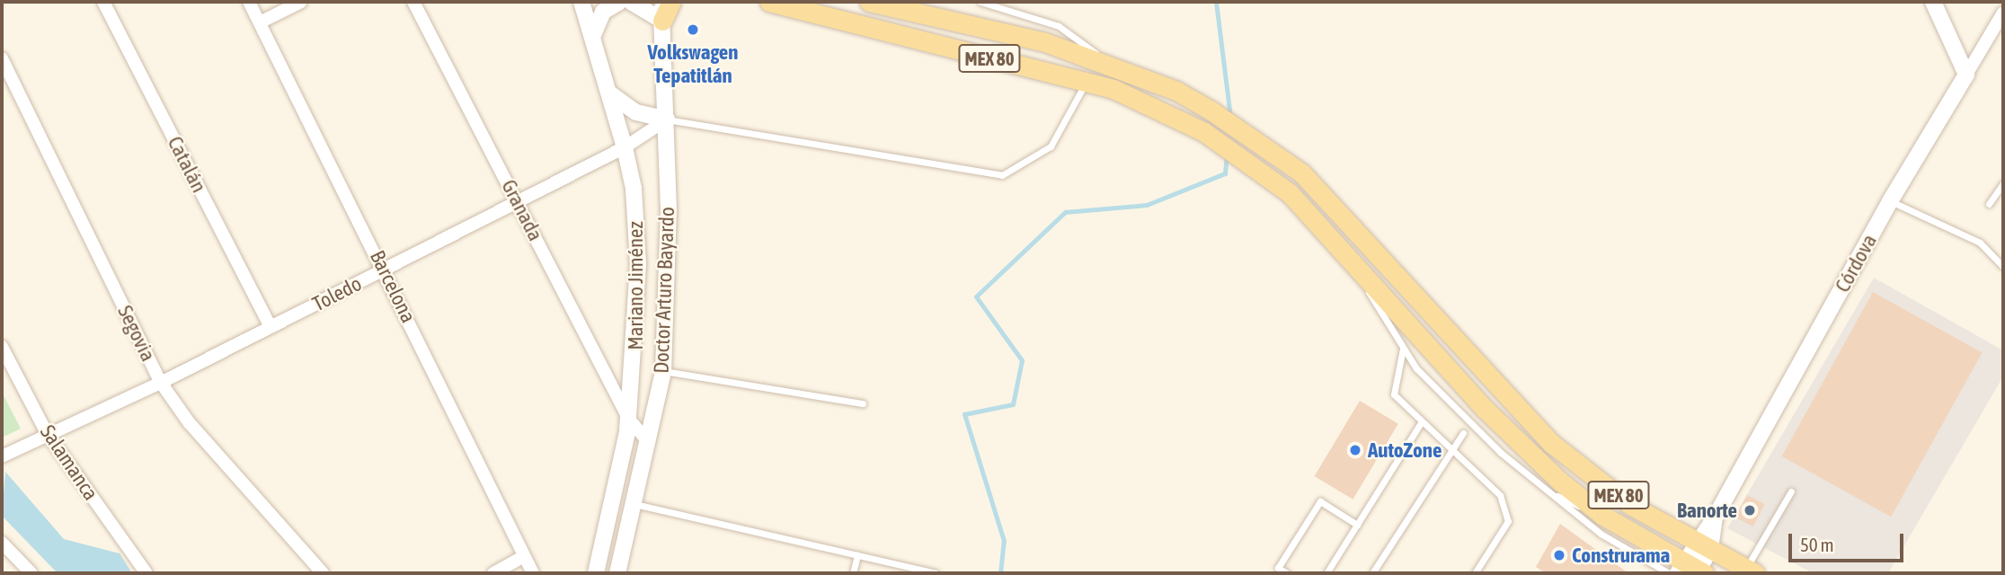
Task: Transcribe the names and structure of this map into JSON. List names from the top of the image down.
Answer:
{
  "streets": {
    "main road": ["MEX 80"],
    "street": [
      "Catalán",
      "Granada",
      "Córdova",
      "Mariano Jiménez",
      "Barcelona",
      "Doctor Arturo Bayardo",
      "Toledo",
      "Segovia",
      "Salamanca"
    ]
  },
  "crossings": [
    ["MEX 80", "Córdova"],
    ["Catalán", "Toledo"],
    ["Granada", "Mariano Jiménez"],
    ["Granada", "Doctor Arturo Bayardo"],
    ["Granada", "Toledo"],
    ["Mariano Jiménez", "Toledo"],
    ["Barcelona", "Toledo"],
    ["Doctor Arturo Bayardo", "Toledo"],
    ["Toledo", "Segovia"],
    ["Toledo", "Salamanca"]
  ],
  "places": [
    "Volkswagen Tepatitlán",
    "AutoZone",
    "Banorte",
    "Construrama"
  ],
  "scale_bar": "50 m"
}
